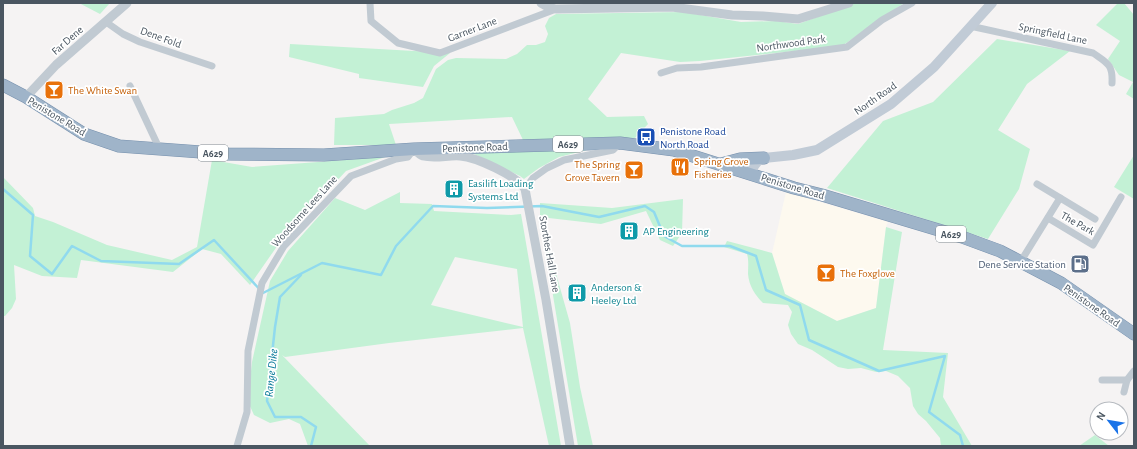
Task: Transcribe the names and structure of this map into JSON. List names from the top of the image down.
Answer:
{
  "streets": {
    "highway": ["Penistone Road", "A629"],
    "main road": ["North Road"],
    "street": [
      "Garner Lane",
      "Springfield Lane",
      "Dene Fold",
      "Far Dene",
      "Northwood Park",
      "Woodsome Lees Lane",
      "The Park",
      "Storthes Hall Lane"
    ]
  },
  "crossings": [
    ["Springfield Lane", "North Road"],
    ["Dene Fold", "Far Dene"],
    ["Far Dene", "Penistone Road"],
    ["Penistone Road", "Woodsome Lees Lane"],
    ["Penistone Road", "The Park"]
  ],
  "water": ["Range Dike"],
  "places": {
    "bar": ["The White Swan", "The Spring Grove Tavern", "The Foxglove"],
    "bus stop": ["Penistone Road North Road"],
    "restaurant": ["Spring Grove Fisheries"],
    "building": ["Easilift Loading Systems Ltd", "AP Engineering", "Anderson & Heeley Ltd"],
    "fuel station": ["Dene Service Station"]
  },
  "north": "top left"
}
